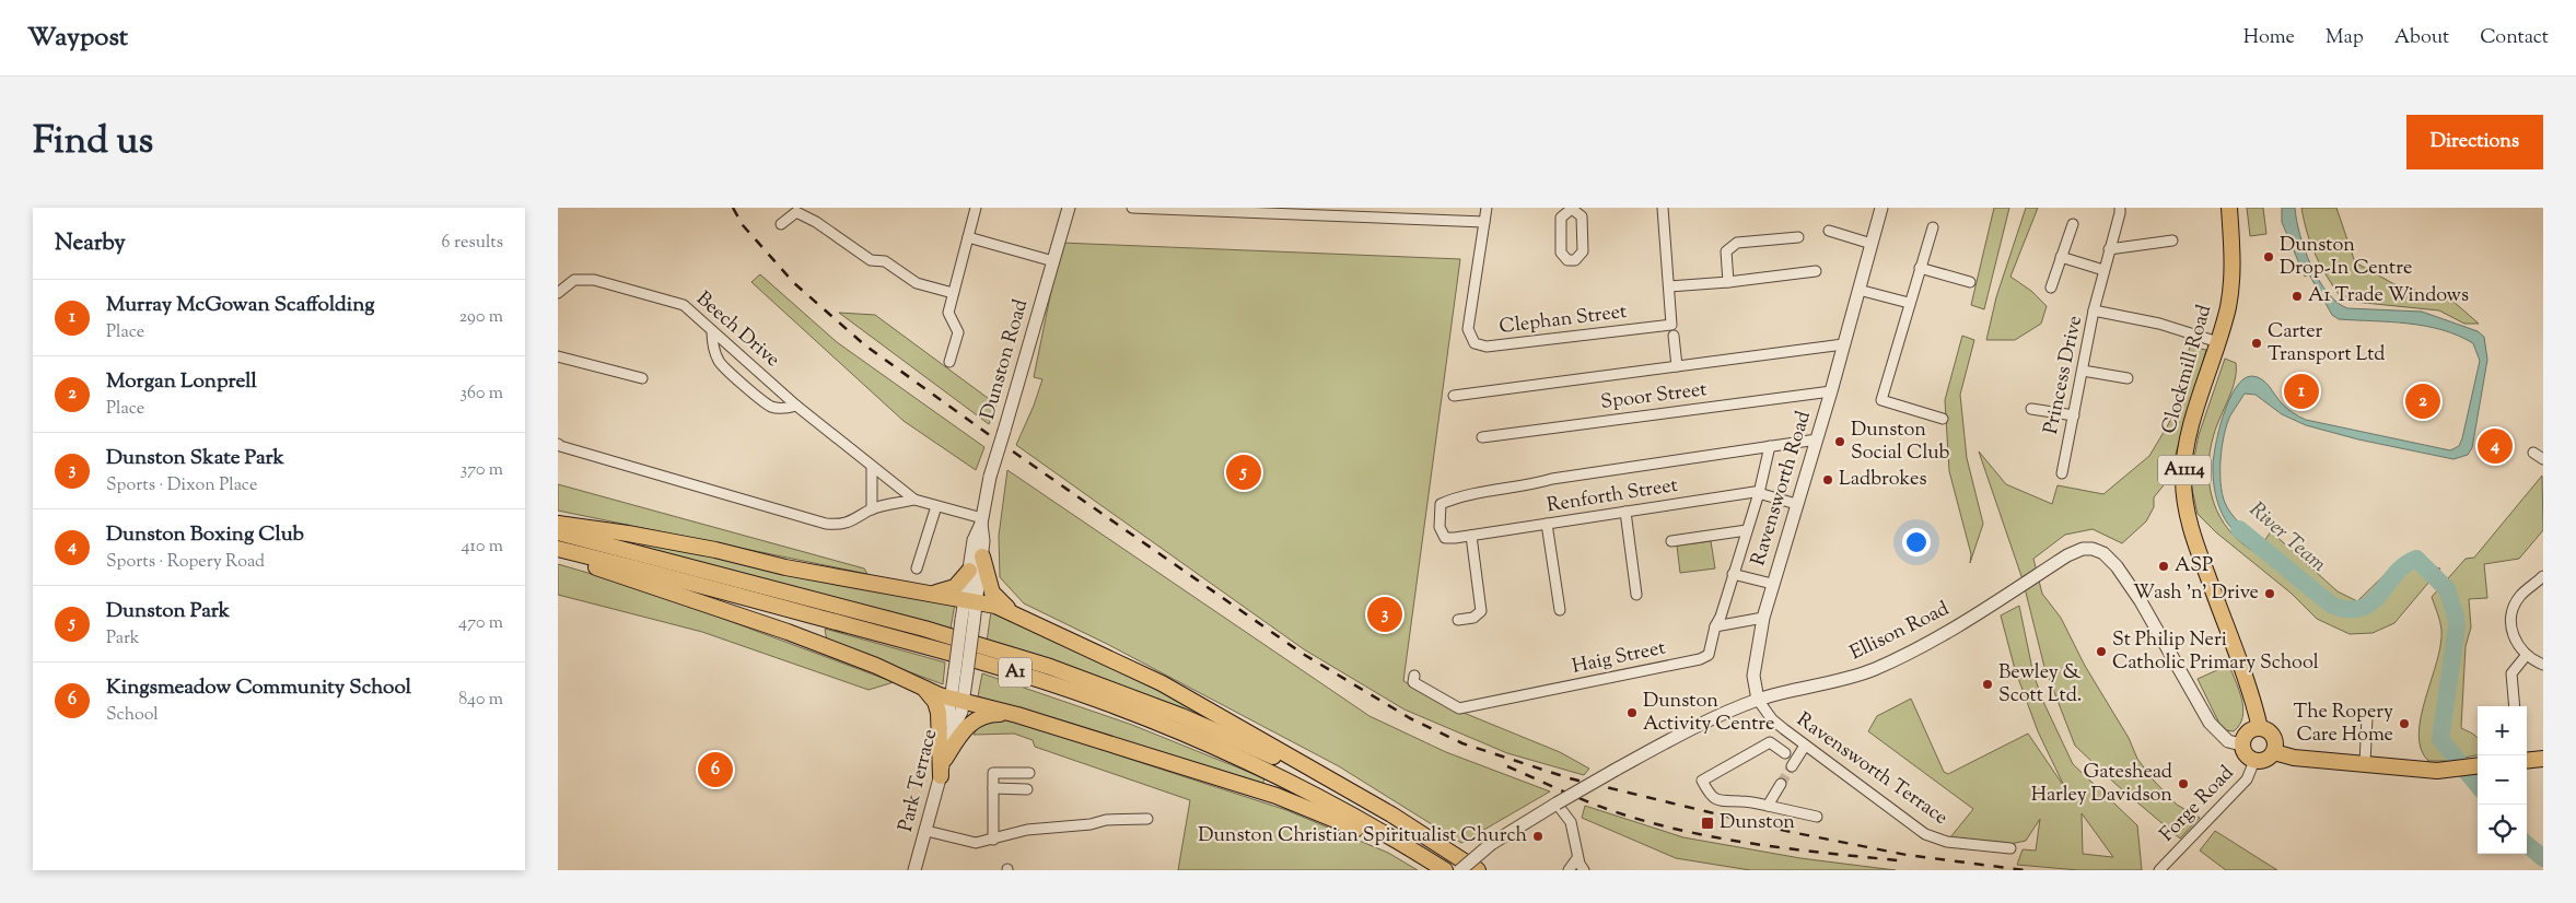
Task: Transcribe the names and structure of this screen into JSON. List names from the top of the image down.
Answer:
{
  "streets": {
    "main road": ["Clockmill Road", "A1114", "A1"],
    "street": [
      "Clephan Street",
      "Beech Drive",
      "Dunston Road",
      "Princess Drive",
      "Spoor Street",
      "Ravensworth Road",
      "Renforth Street",
      "Ellison Road",
      "Haig Street",
      "Ravensworth Terrace",
      "Park Terrace",
      "Forge Road"
    ]
  },
  "crossings": [
    ["Beech Drive", "Dunston Road"],
    ["Dunston Road", "Park Terrace"],
    ["Clockmill Road", "Princess Drive"],
    ["Clockmill Road", "Ellison Road"],
    ["Clockmill Road", "Forge Road"],
    ["Spoor Street", "Ravensworth Road"],
    ["Ravensworth Road", "Renforth Street"],
    ["Ravensworth Road", "Ellison Road"],
    ["Ravensworth Road", "Ravensworth Terrace"],
    ["Renforth Street", "Haig Street"],
    ["Ellison Road", "Ravensworth Terrace"],
    ["Ellison Road", "Forge Road"]
  ],
  "water": ["River Team"],
  "places": {
    "other": [
      "Dunston Drop-In Centre",
      "A1 Trade Windows",
      "Carter Transport Ltd",
      "Dunston Social Club",
      "Ladbrokes",
      "ASP",
      "Wash 'n' Drive",
      "St Philip Neri Catholic Primary School",
      "Bewley & Scott Ltd.",
      "Dunston Activity Centre",
      "The Ropery Care Home",
      "Gateshead Harley Davidson",
      "Dunston Christian Spiritualist Church"
    ],
    "transit": ["Dunston"]
  },
  "page": {
    "header": "Waypost",
    "nav": [
      "Home",
      "Map",
      "About",
      "Contact"
    ],
    "title": "Find us",
    "buttons": "Directions",
    "heading": ["Nearby", "6 results"],
    "list": [
      {
        "mark": "1",
        "name": "Murray McGowan Scaffolding",
        "note": "Place",
        "value": "290 m"
      },
      {
        "mark": "2",
        "name": "Morgan Lonprell",
        "note": "Place",
        "value": "360 m"
      },
      {
        "mark": "3",
        "name": "Dunston Skate Park",
        "note": "Sports · Dixon Place",
        "value": "370 m"
      },
      {
        "mark": "4",
        "name": "Dunston Boxing Club",
        "note": "Sports · Ropery Road",
        "value": "410 m"
      },
      {
        "mark": "5",
        "name": "Dunston Park",
        "note": "Park",
        "value": "470 m"
      },
      {
        "mark": "6",
        "name": "Kingsmeadow Community School",
        "note": "School",
        "value": "840 m"
      }
    ],
    "pins": [
      "1",
      "2",
      "4",
      "5",
      "3",
      "6"
    ],
    "map_buttons": ["+", "−"]
  }
}
